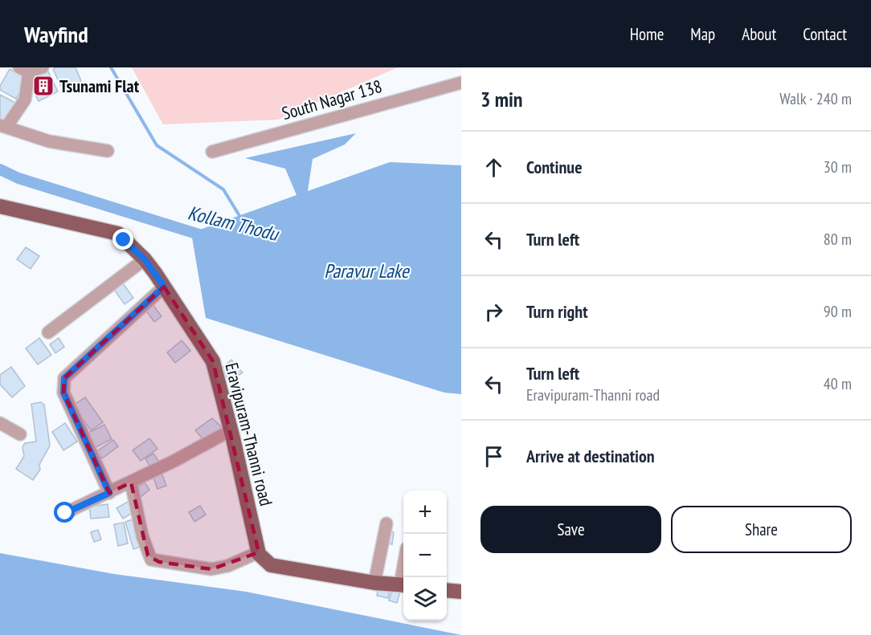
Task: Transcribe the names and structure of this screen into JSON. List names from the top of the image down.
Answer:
{
  "streets": {
    "main road": ["Eravipuram-Thanni road"],
    "street": ["South Nagar 138"]
  },
  "water": ["Kollam Thodu", "Paravur Lake"],
  "places": {
    "building": ["Tsunami Flat"]
  },
  "page": {
    "header": "Wayfind",
    "nav": [
      "Home",
      "Map",
      "About",
      "Contact"
    ],
    "heading": ["3 min", "Walk · 240 m"],
    "list": [
      ["Continue", "30 m"],
      ["Turn left", "80 m"],
      ["Turn right", "90 m"],
      ["Turn left", "Eravipuram-Thanni road", "40 m"],
      "Arrive at destination"
    ],
    "map_buttons": ["+", "−"],
    "buttons": ["Save", "Share"]
  }
}
